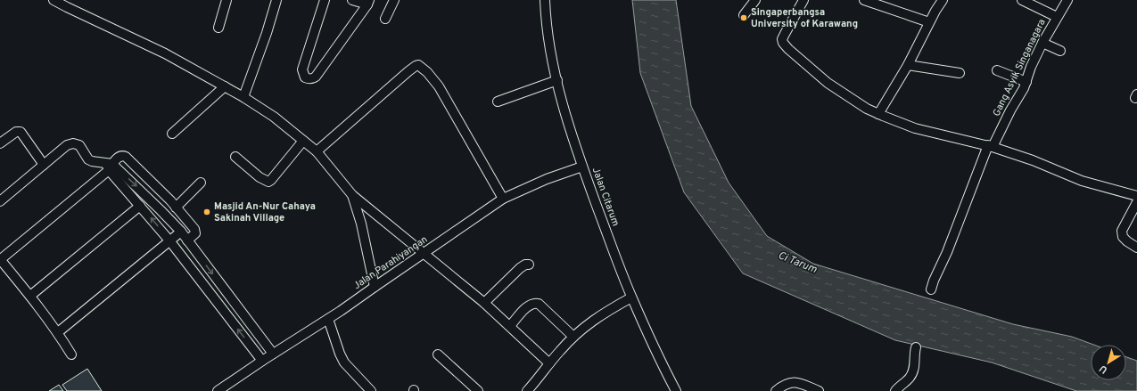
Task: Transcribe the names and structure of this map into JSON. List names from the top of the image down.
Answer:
{
  "streets": {
    "street": ["Gang Asyik Singanagara", "Jalan Citarum", "Jalan Parahiyangan"]
  },
  "crossings": [
    ["Jalan Citarum", "Jalan Parahiyangan"]
  ],
  "water": ["Ci Tarum"],
  "places": ["Singaperbangsa University of Karawang", "Masjid An-Nur Cahaya Sakinah Village"],
  "north": "bottom left"
}
